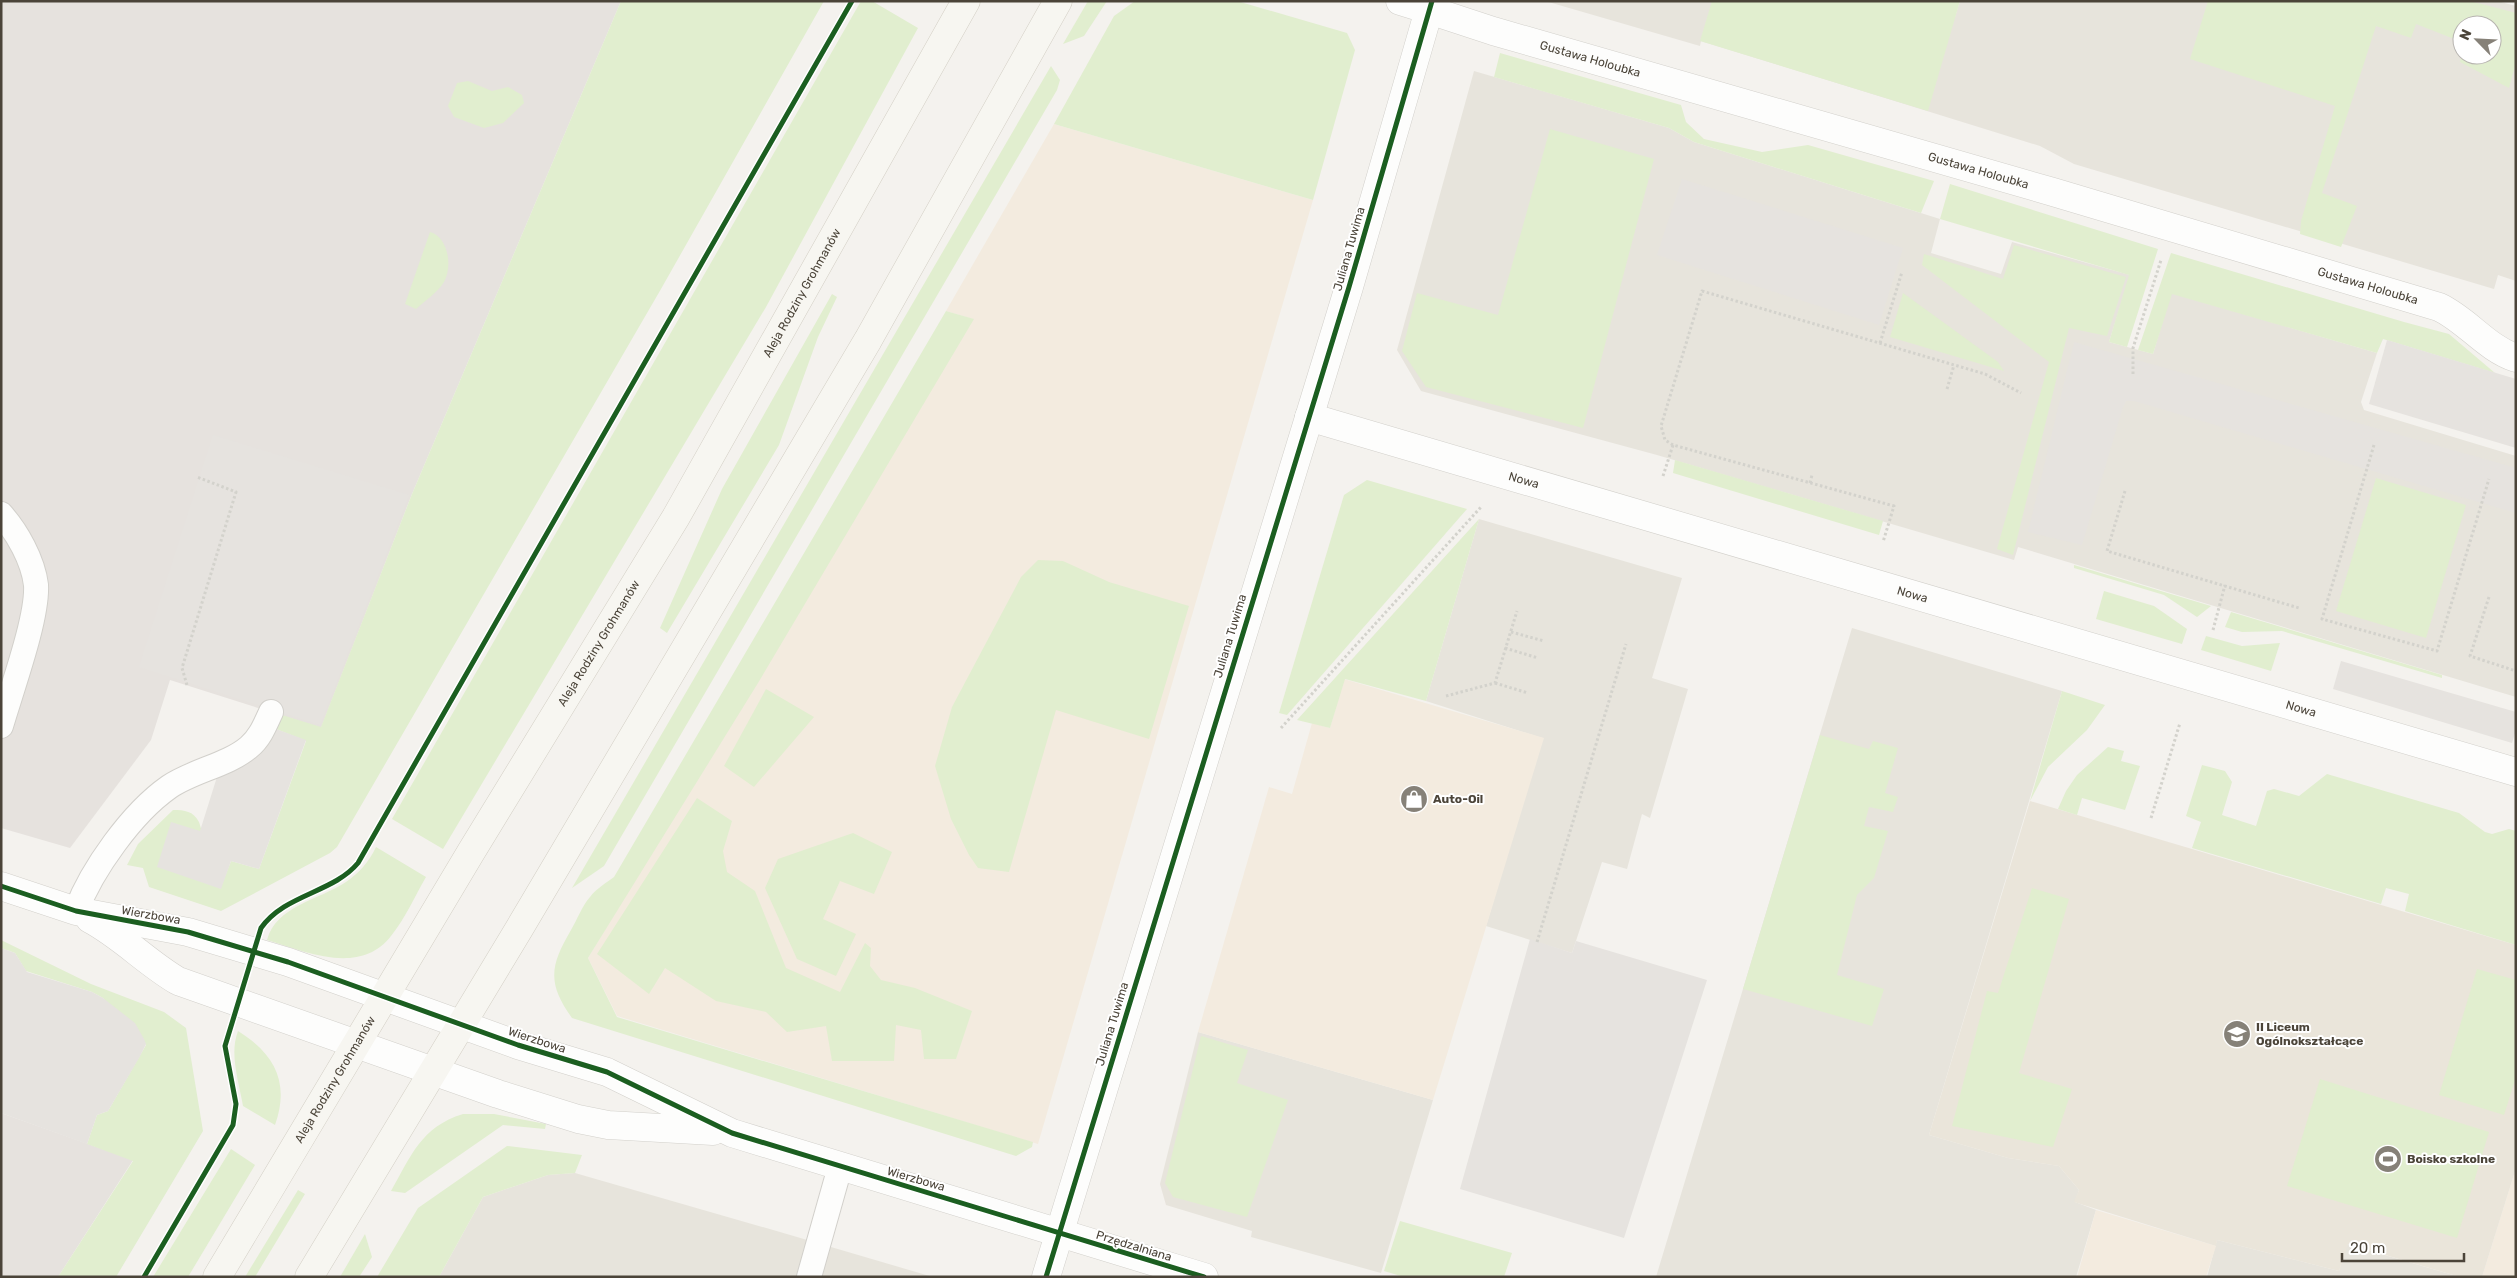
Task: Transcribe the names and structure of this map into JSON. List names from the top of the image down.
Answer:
{
  "streets": {
    "main road": ["Aleja Rodziny Grohmanów"],
    "street": [
      "Gustawa Holoubka",
      "Juliana Tuwima",
      "Nowa",
      "Wierzbowa",
      "Przędzalniana"
    ]
  },
  "crossings": [
    ["Gustawa Holoubka", "Juliana Tuwima"],
    ["Juliana Tuwima", "Nowa"],
    ["Juliana Tuwima", "Wierzbowa"],
    ["Juliana Tuwima", "Przędzalniana"],
    ["Aleja Rodziny Grohmanów", "Wierzbowa"],
    ["Wierzbowa", "Przędzalniana"]
  ],
  "places": {
    "shop": ["Auto-Oil"],
    "school or university": ["II Liceum Ogólnokształcące"],
    "sports": ["Boisko szkolne"]
  },
  "scale_bar": "20 m",
  "north": "top left"
}
